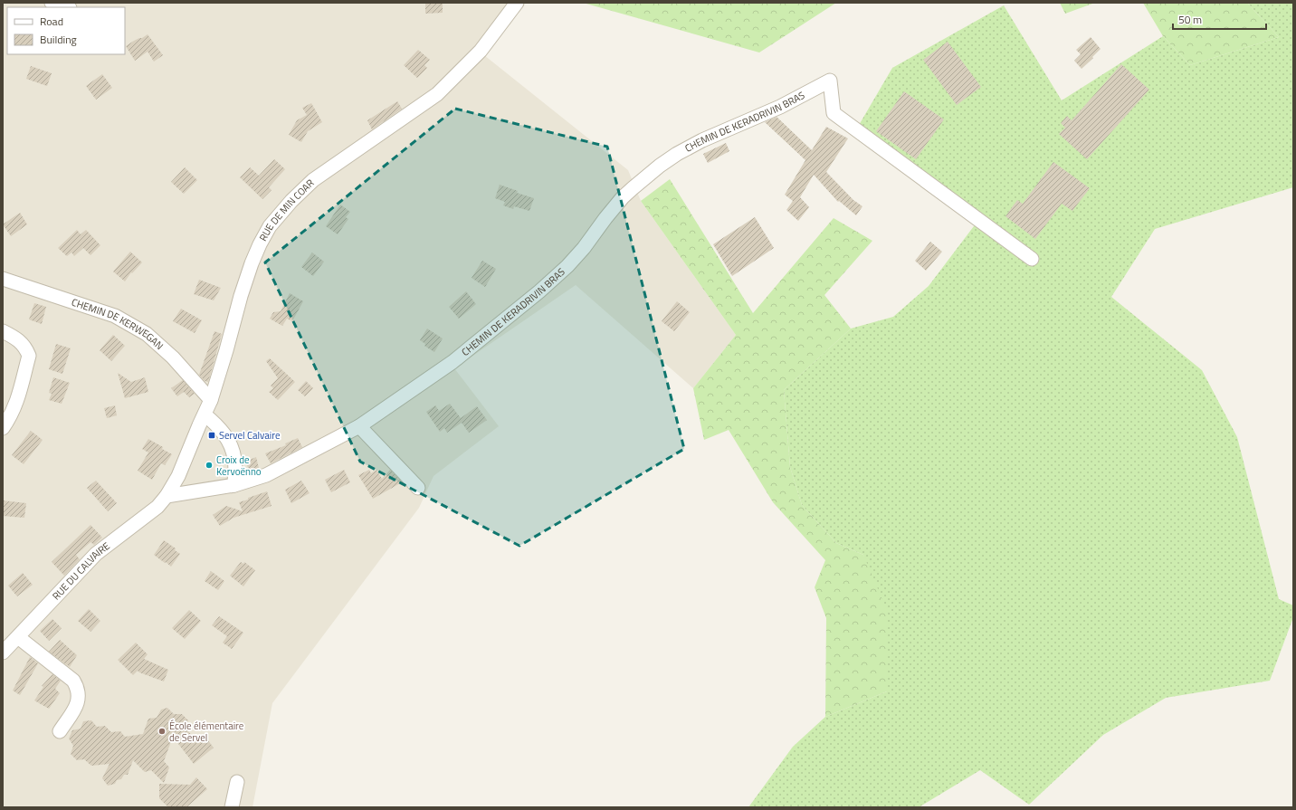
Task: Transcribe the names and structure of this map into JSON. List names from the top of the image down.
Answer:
{
  "streets": {
    "street": [
      "CHEMIN DE KERADRIVIN BRAS",
      "RUE DE MIN COAR",
      "CHEMIN DE KERWEGAN",
      "RUE DU CALVAIRE"
    ]
  },
  "crossings": [
    ["CHEMIN DE KERADRIVIN BRAS", "RUE DE MIN COAR"],
    ["CHEMIN DE KERADRIVIN BRAS", "RUE DU CALVAIRE"],
    ["RUE DE MIN COAR", "CHEMIN DE KERWEGAN"],
    ["RUE DE MIN COAR", "RUE DU CALVAIRE"]
  ],
  "places": {
    "transit": ["Servel Calvaire"],
    "other": ["Croix de Kervoënno", "École élémentaire de Servel"]
  },
  "legend": ["Road", "Building"],
  "scale_bar": "50 m"
}
